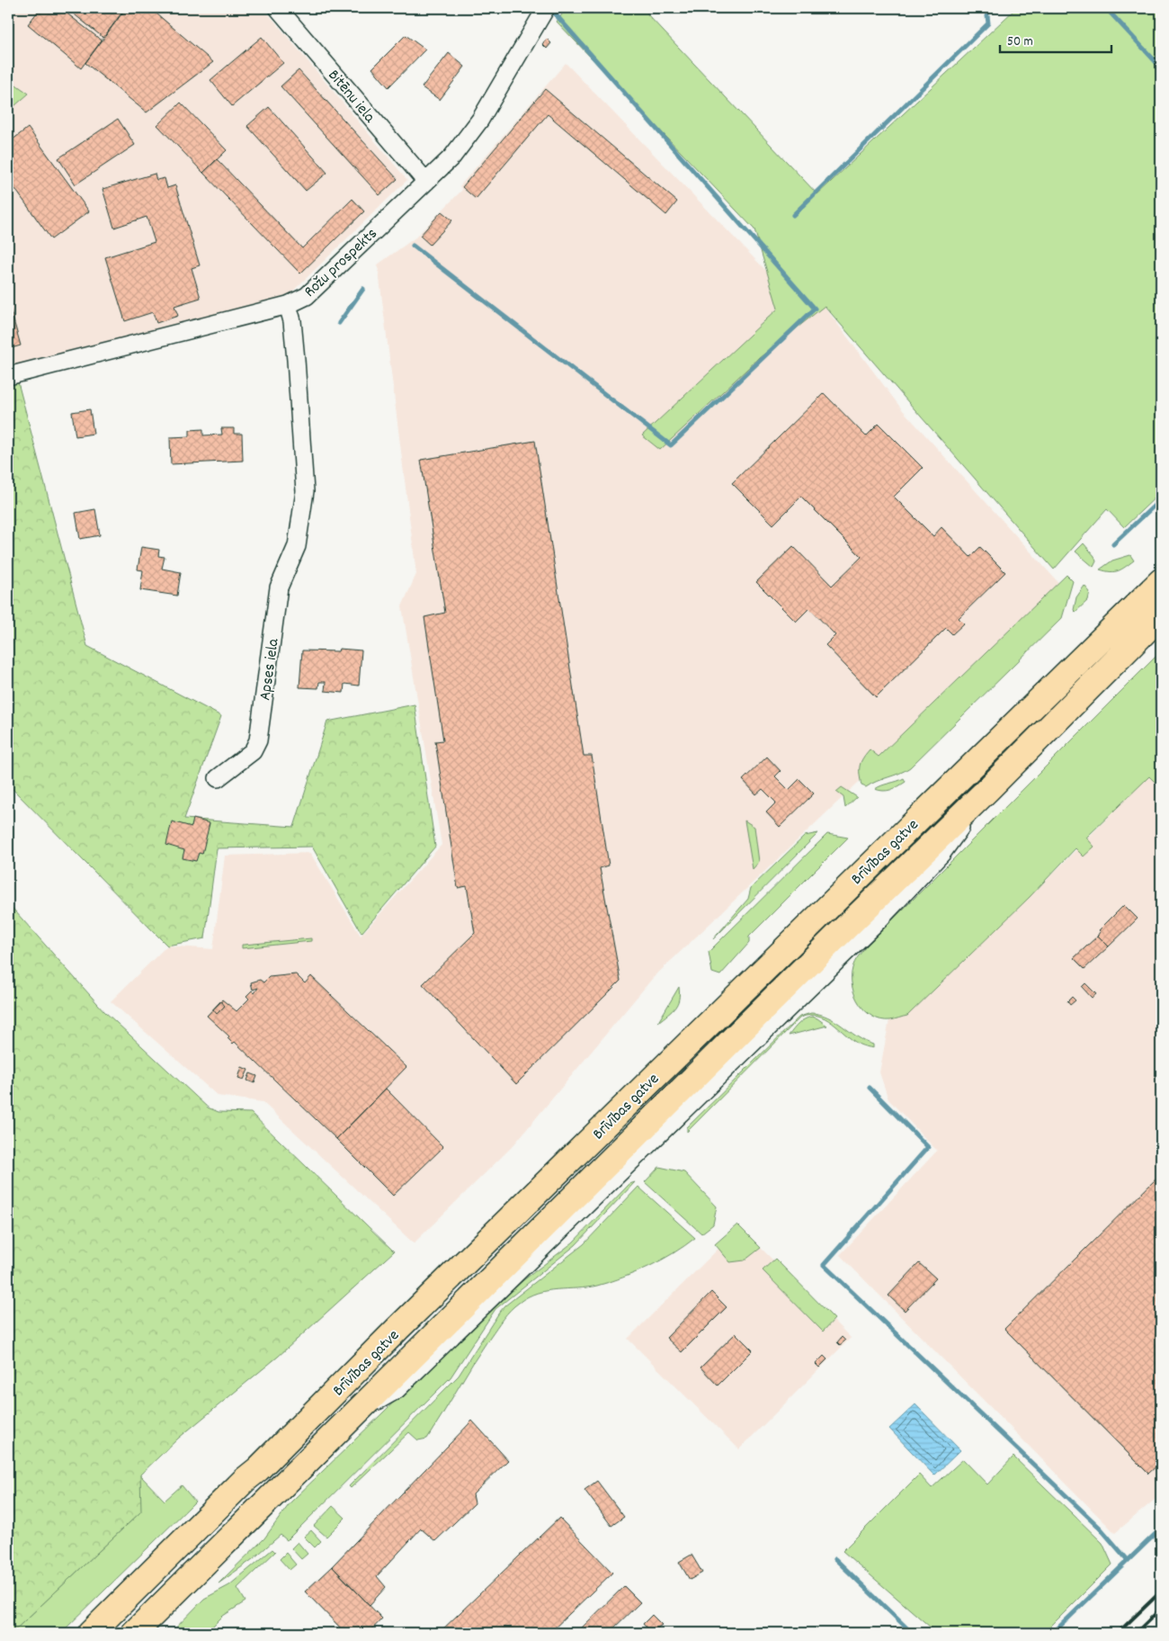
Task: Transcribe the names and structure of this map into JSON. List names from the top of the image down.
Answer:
{
  "streets": {
    "highway": ["Brīvības gatve"],
    "street": ["Bitēnu iela", "Rožu prospekts", "Apses iela"]
  },
  "crossings": [
    ["Bitēnu iela", "Rožu prospekts"],
    ["Rožu prospekts", "Apses iela"]
  ],
  "scale_bar": "50 m"
}
